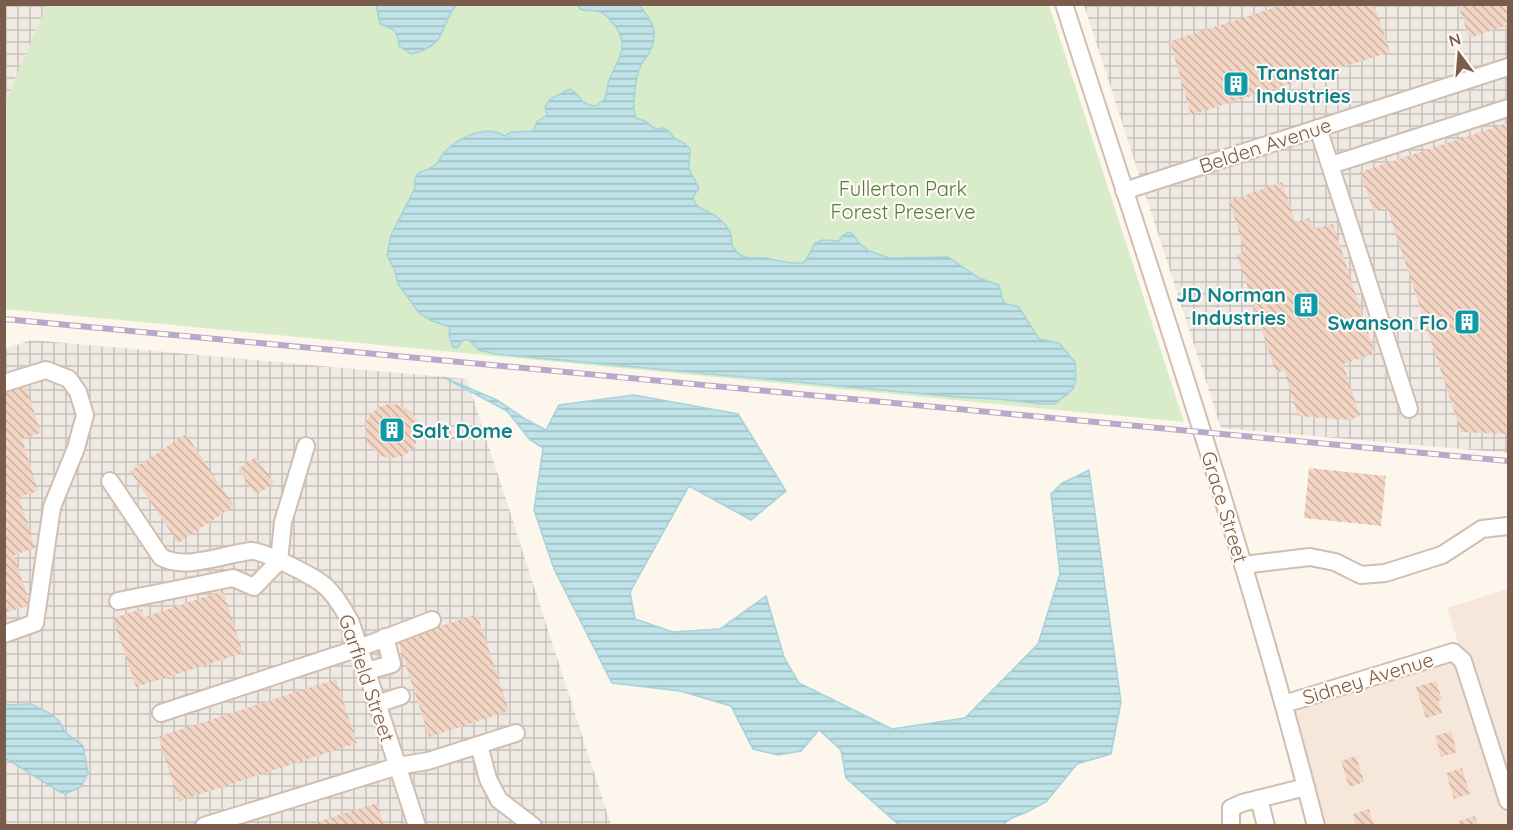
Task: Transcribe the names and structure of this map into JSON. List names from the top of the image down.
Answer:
{
  "streets": {
    "street": [
      "Belden Avenue",
      "Grace Street",
      "Garfield Street",
      "Sidney Avenue"
    ]
  },
  "crossings": [
    ["Belden Avenue", "Grace Street"],
    ["Grace Street", "Sidney Avenue"]
  ],
  "parks": ["Fullerton Park Forest Preserve"],
  "places": {
    "building": [
      "Transtar Industries",
      "JD Norman Industries",
      "Swanson Flo",
      "Salt Dome"
    ]
  },
  "north": "top"
}
